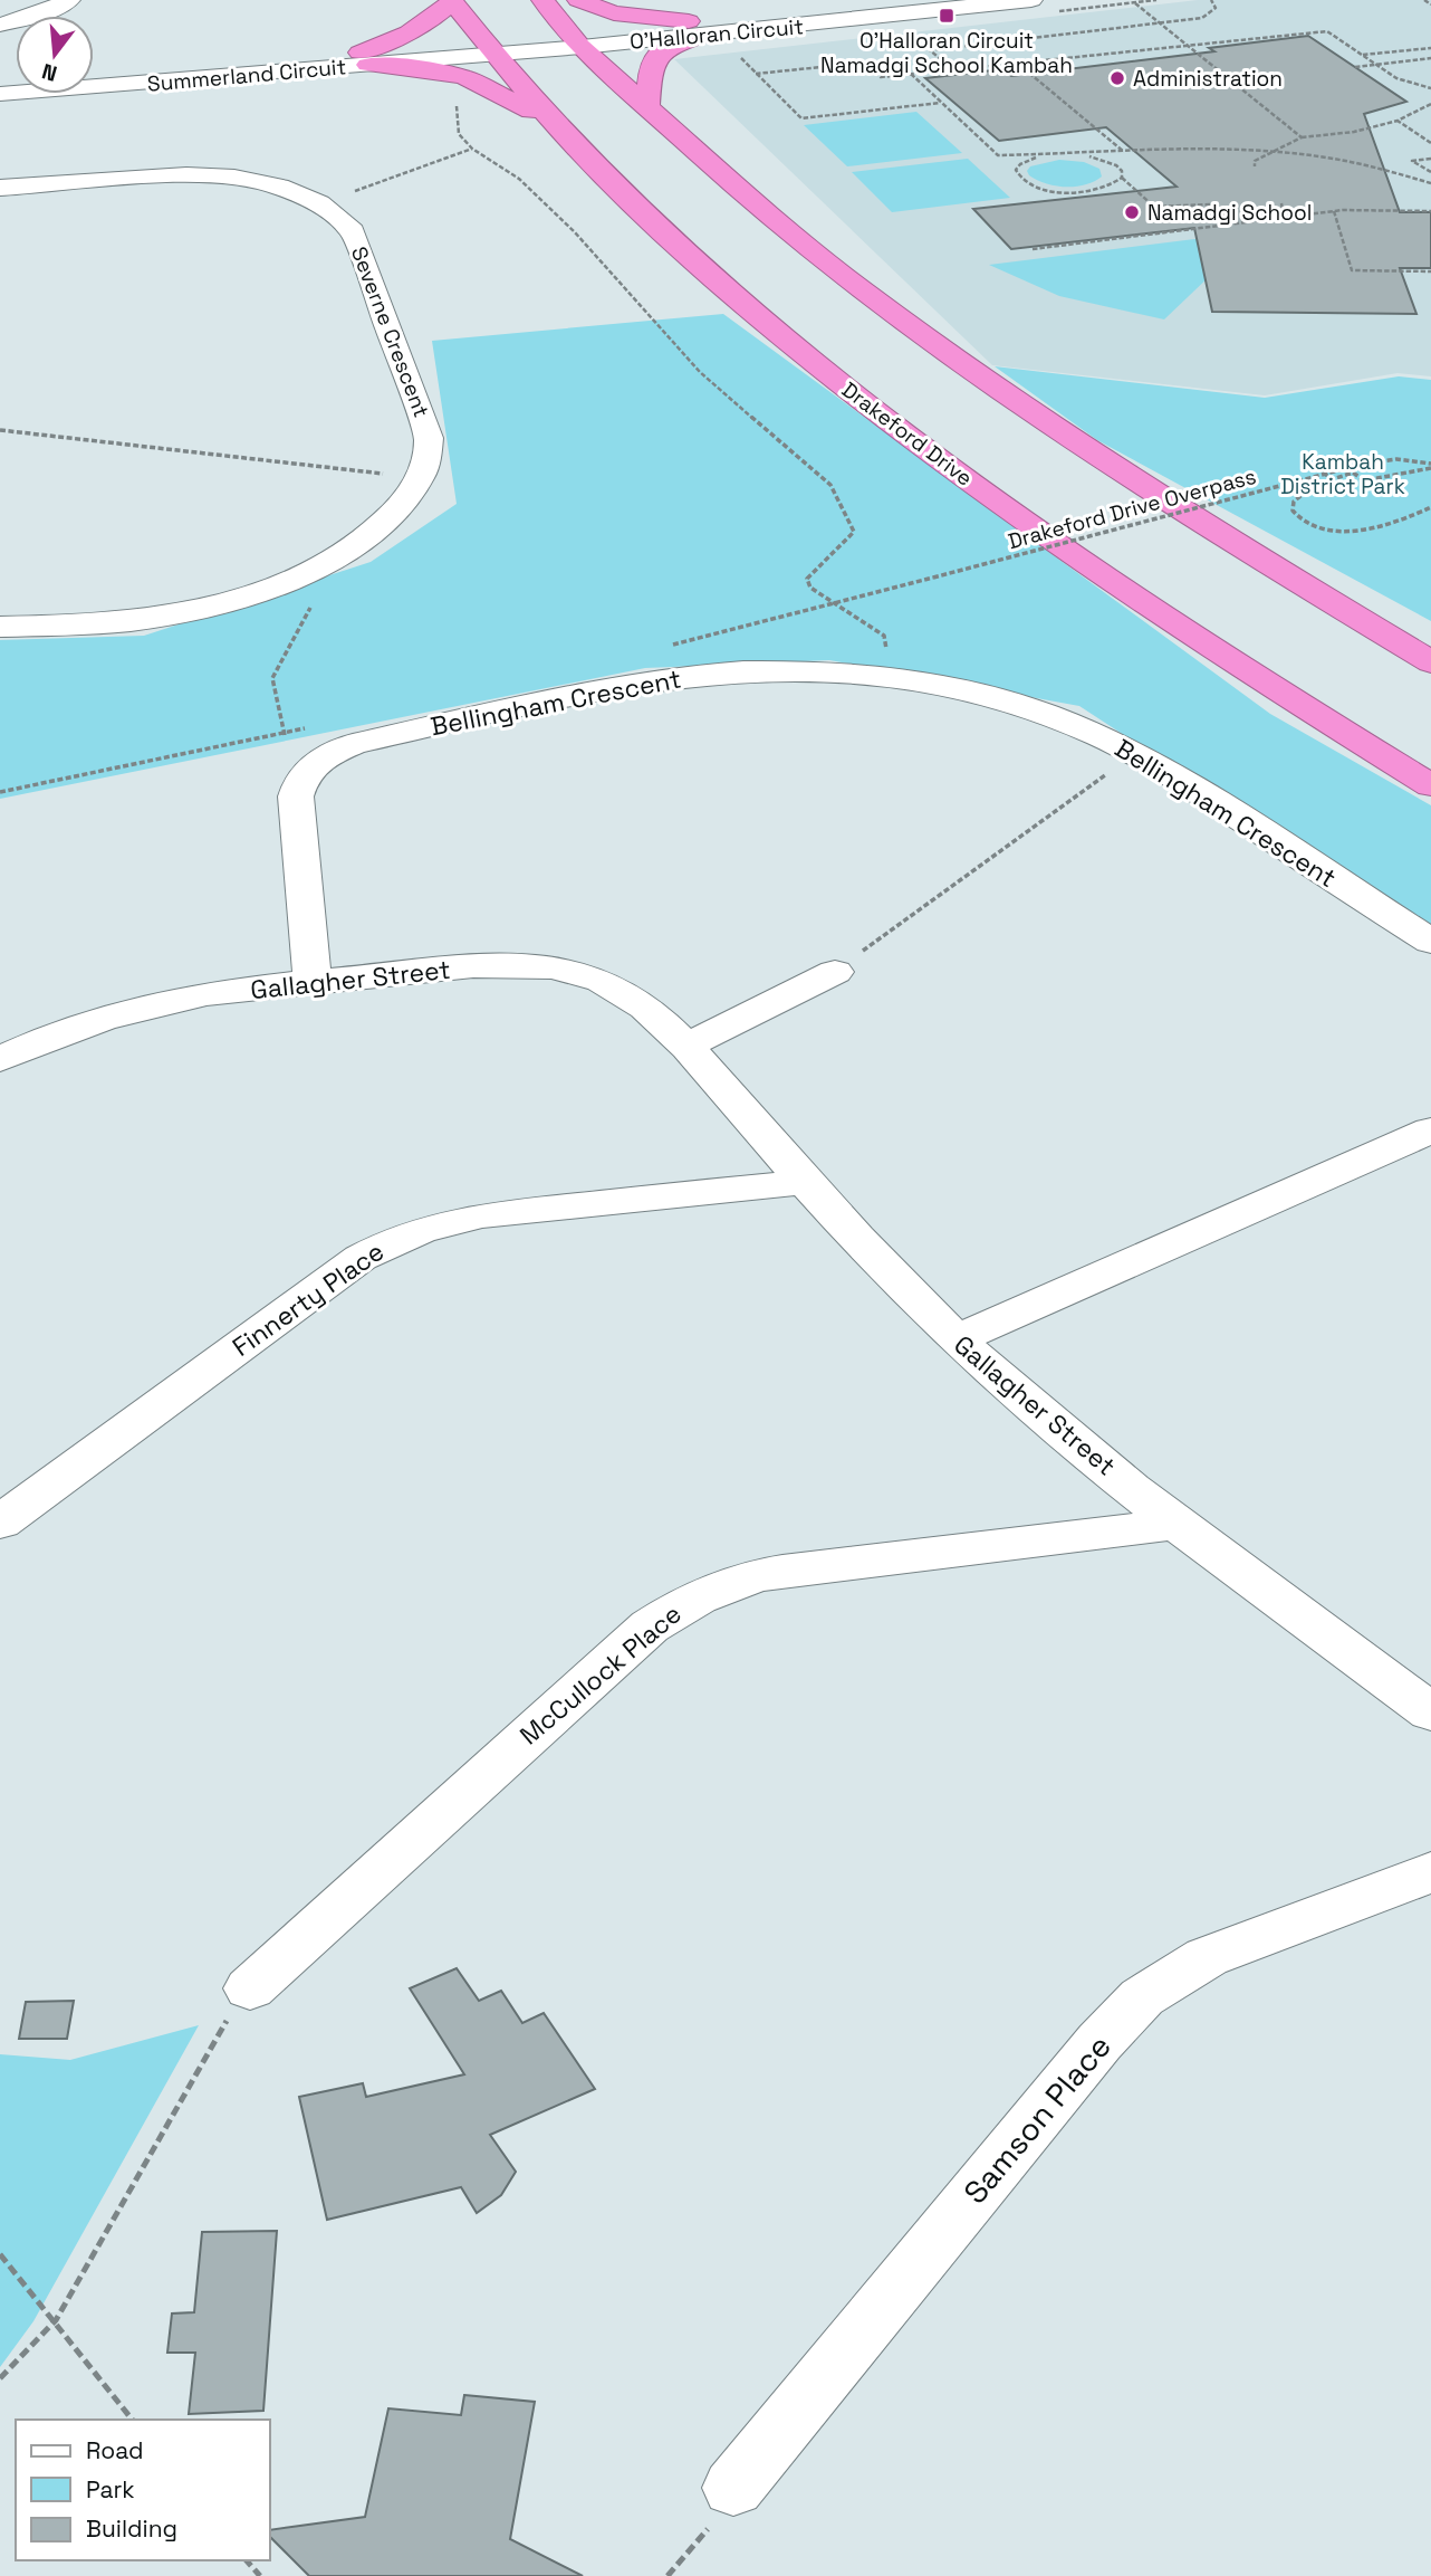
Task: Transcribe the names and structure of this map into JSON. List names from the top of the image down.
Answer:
{
  "streets": {
    "highway": ["Drakeford Drive"],
    "street": [
      "O'Halloran Circuit",
      "Summerland Circuit",
      "Severne Crescent",
      "Bellingham Crescent",
      "Gallagher Street",
      "Finnerty Place",
      "McCullock Place",
      "Samson Place"
    ],
    "path": ["Drakeford Drive Overpass"]
  },
  "crossings": [
    ["O'Halloran Circuit", "Summerland Circuit"],
    ["O'Halloran Circuit", "Drakeford Drive"],
    ["Summerland Circuit", "Drakeford Drive"],
    ["Bellingham Crescent", "Gallagher Street"],
    ["Gallagher Street", "Finnerty Place"],
    ["Gallagher Street", "McCullock Place"]
  ],
  "parks": ["Kambah District Park"],
  "places": {
    "transit": ["O'Halloran Circuit Namadgi School Kambah"],
    "other": ["Administration", "Namadgi School"]
  },
  "legend": ["Road", "Park", "Building"],
  "north": "bottom"
}
